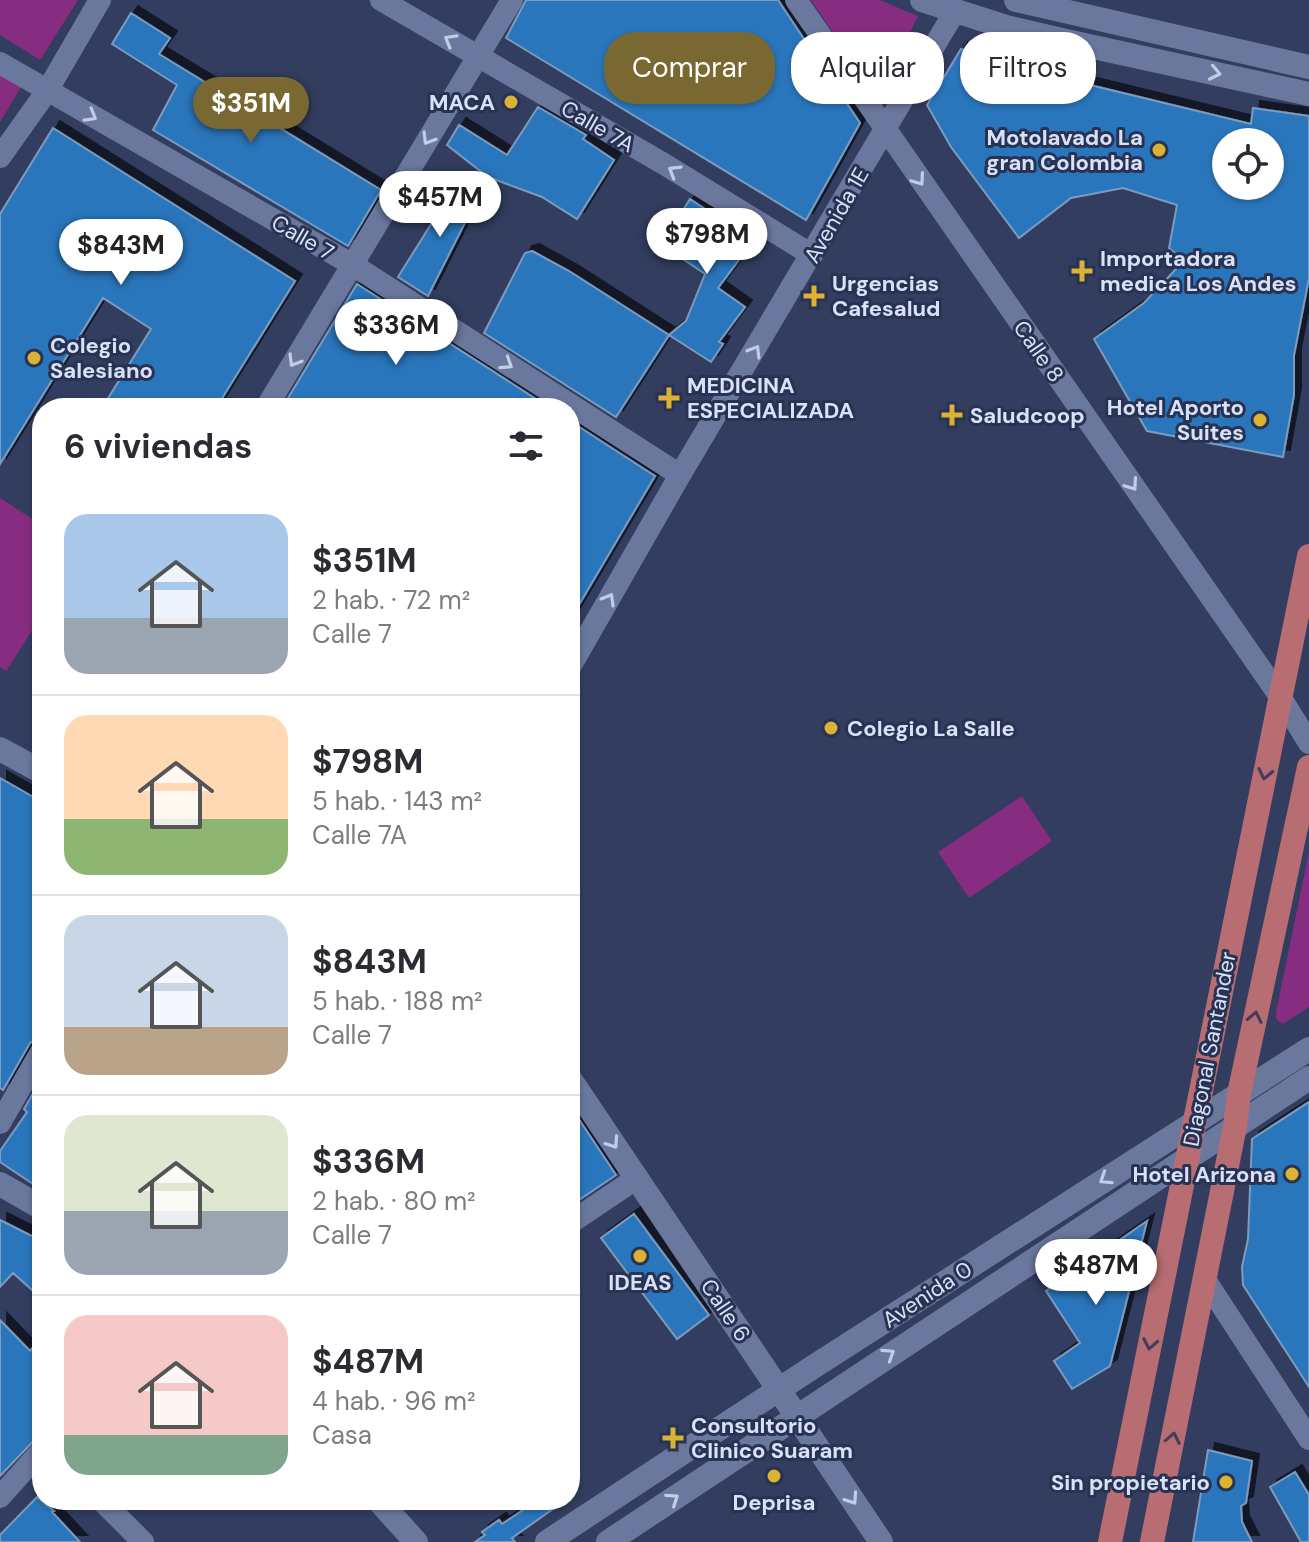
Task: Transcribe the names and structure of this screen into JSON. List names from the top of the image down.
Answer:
{
  "streets": {
    "main road": ["Diagonal Santander"],
    "street": [
      "Calle 7A",
      "Avenida 1E",
      "Calle 7",
      "Calle 8",
      "Avenida 0",
      "Calle 6"
    ]
  },
  "crossings": [
    ["Calle 7A", "Avenida 1E"],
    ["Avenida 1E", "Calle 7"],
    ["Avenida 1E", "Calle 8"],
    ["Calle 8", "Diagonal Santander"],
    ["Diagonal Santander", "Avenida 0"],
    ["Avenida 0", "Calle 6"]
  ],
  "one_way": [
    "Calle 7A",
    "Avenida 1E",
    "Calle 7",
    "Calle 8",
    "Calle 6"
  ],
  "places": {
    "other": [
      "MACA",
      "Motolavado La gran Colombia",
      "Colegio Salesiano",
      "Hotel Aporto Suites",
      "Colegio La Salle",
      "Hotel Arizona",
      "IDEAS",
      "Deprisa",
      "Sin propietario"
    ],
    "health": [
      "Importadora medica Los Andes",
      "Urgencias Cafesalud",
      "MEDICINA ESPECIALIZADA",
      "Saludcoop",
      "Consultorio Clinico Suaram"
    ]
  },
  "page": {
    "chip": ["Comprar", "Alquilar", "Filtros"],
    "price": [
      "$351M",
      "$457M",
      "$798M",
      "$843M",
      "$336M",
      "$487M"
    ],
    "heading": "6 viviendas",
    "list": [
      {
        "name": "$351M",
        "note": "2 hab. · 72 m² · Calle 7"
      },
      {
        "name": "$798M",
        "note": "5 hab. · 143 m² · Calle 7A"
      },
      {
        "name": "$843M",
        "note": "5 hab. · 188 m² · Calle 7"
      },
      {
        "name": "$336M",
        "note": "2 hab. · 80 m² · Calle 7"
      },
      {
        "name": "$487M",
        "note": "4 hab. · 96 m² · Casa"
      }
    ]
  }
}
